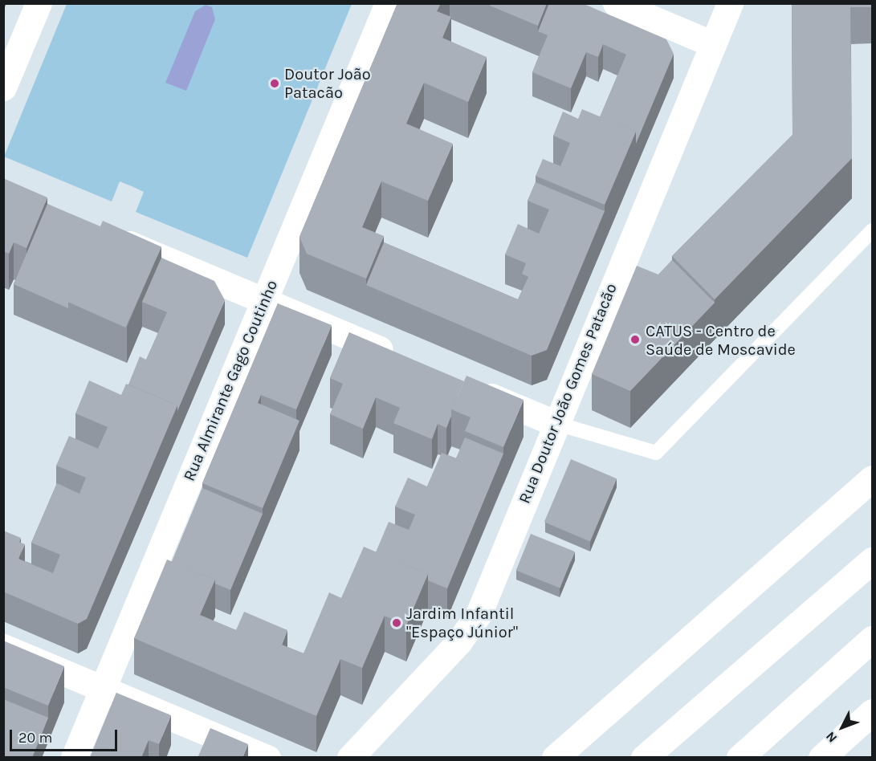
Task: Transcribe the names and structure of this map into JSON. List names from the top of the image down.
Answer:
{
  "streets": {
    "main road": ["Rua Almirante Gago Coutinho", "Rua Doutor João Gomes Patacão"]
  },
  "places": ["Doutor João Patacão", "CATUS - Centro de Saúde de Moscavide", "Jardim Infantil \"Espaço Júnior\""],
  "scale_bar": "20 m",
  "north": "bottom left"
}
